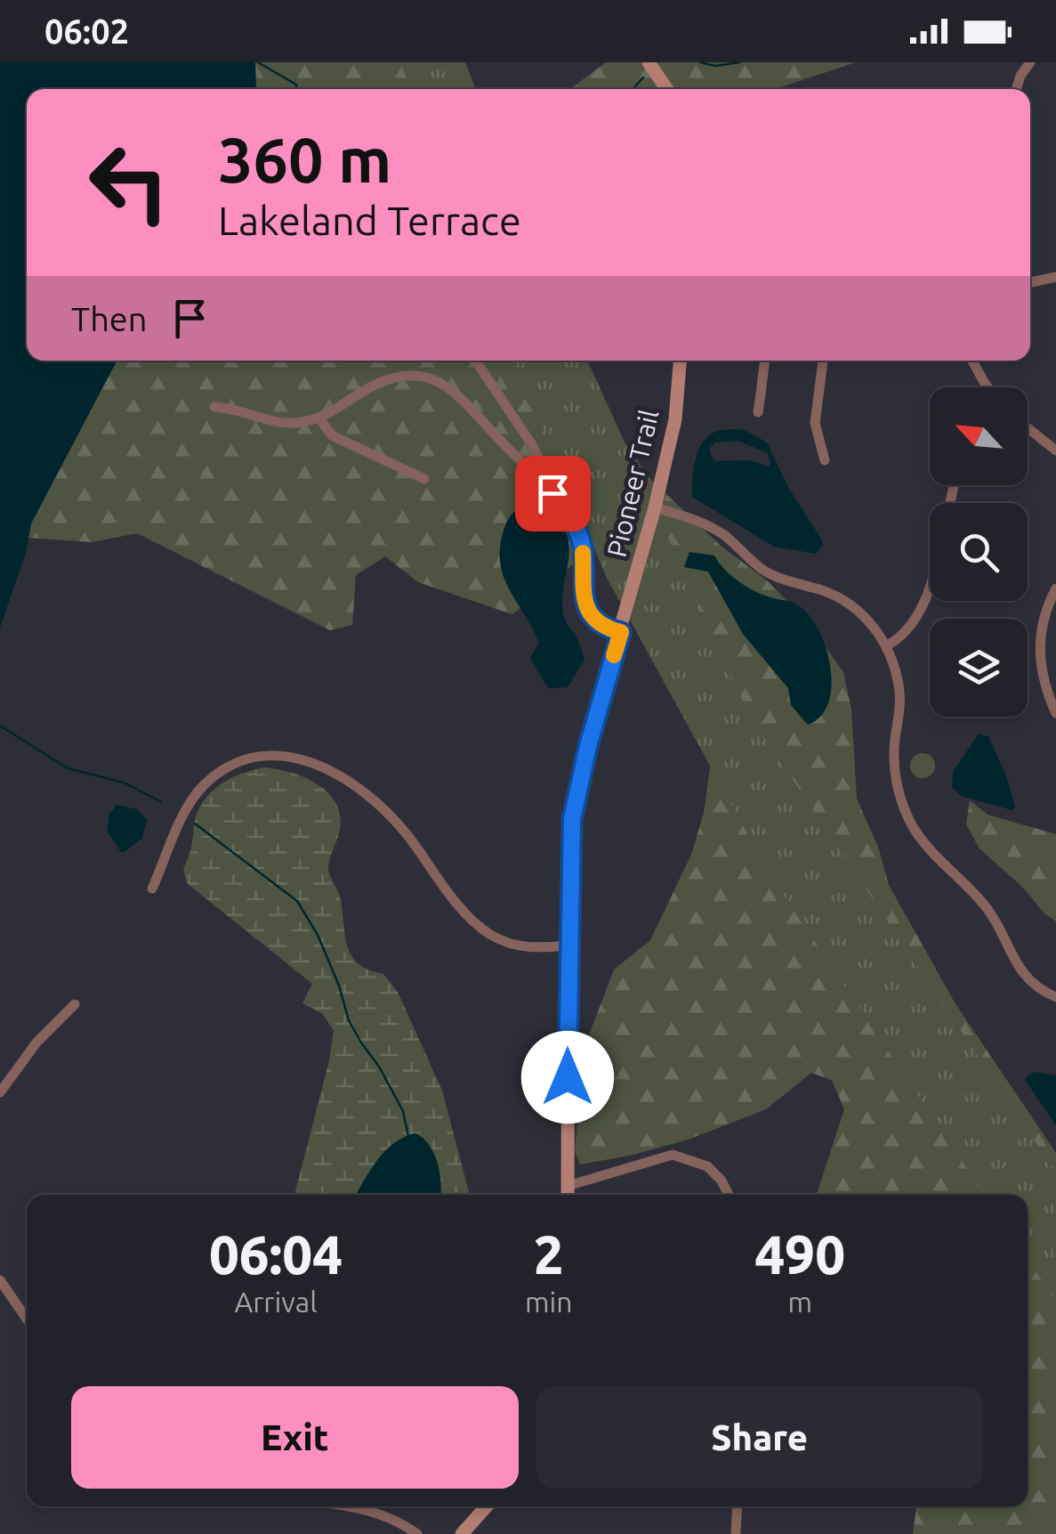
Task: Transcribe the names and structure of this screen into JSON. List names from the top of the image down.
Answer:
{
  "streets": {
    "main road": ["Pioneer Trail"]
  },
  "north": "top left",
  "page": {
    "status": "06:02",
    "turn": ["360 m", "Lakeland Terrace"],
    "then": "Then",
    "eta": [
      "06:04",
      "Arrival",
      "2",
      "min",
      "490",
      "m"
    ],
    "buttons": ["Exit", "Share"]
  }
}
